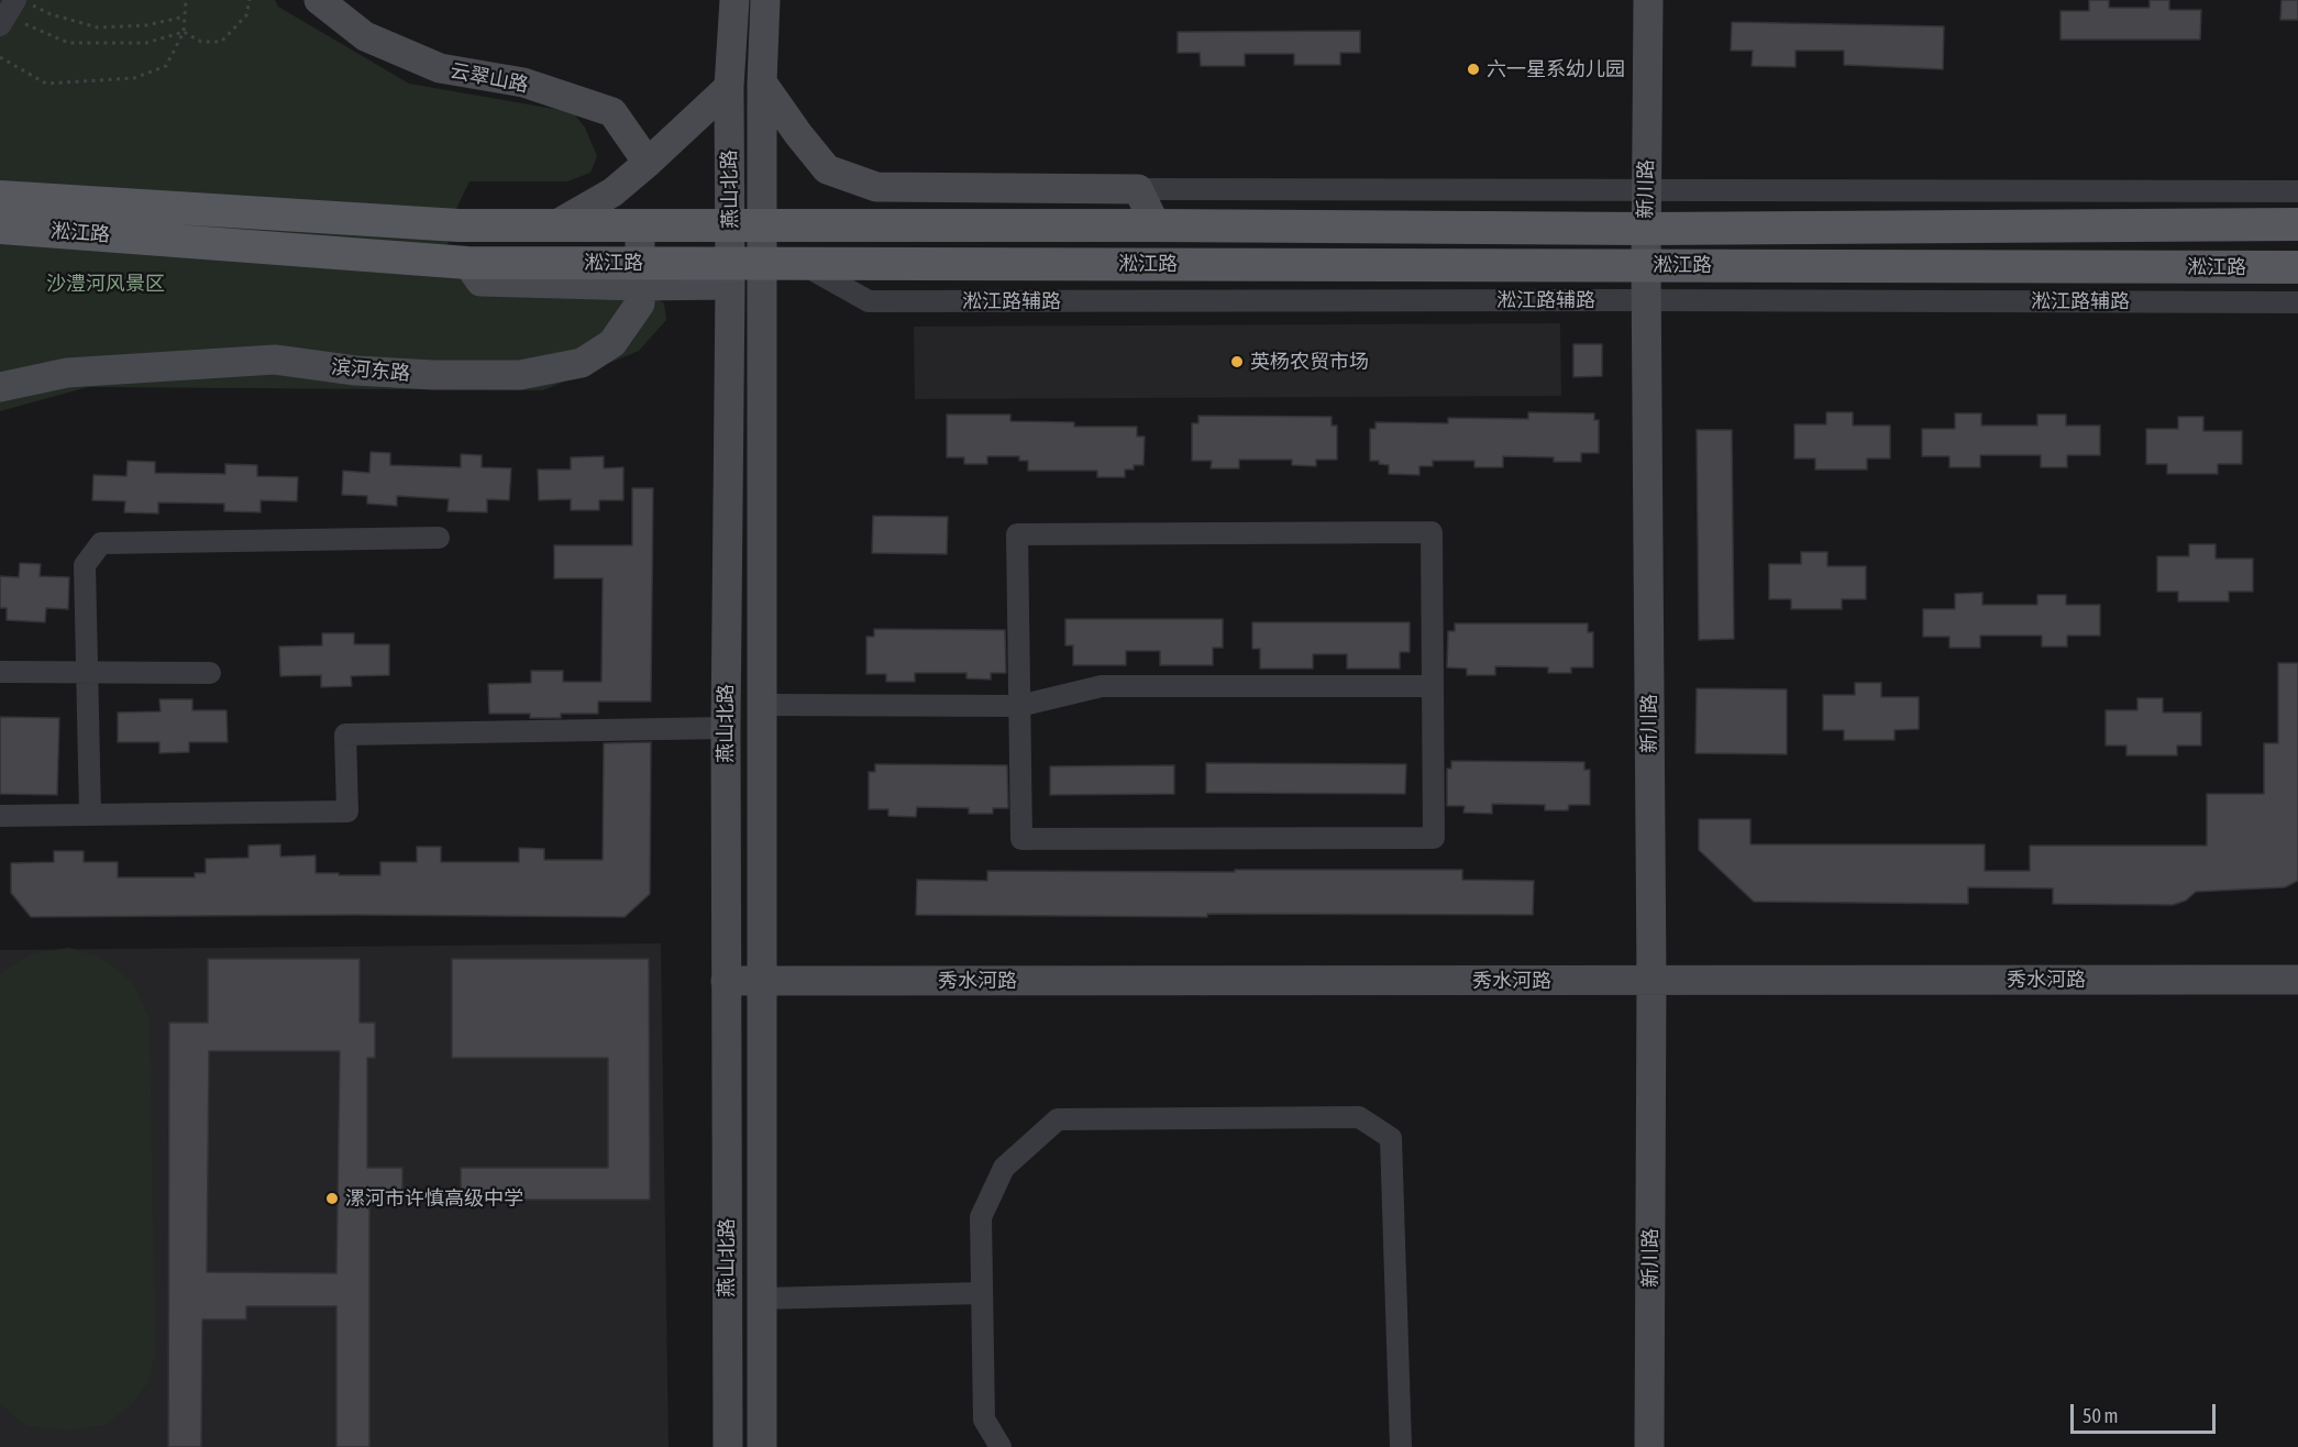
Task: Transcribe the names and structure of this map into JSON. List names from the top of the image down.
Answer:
{
  "streets": {
    "main road": ["淞江路"],
    "street": [
      "云翠山路",
      "燕山北路",
      "新川路",
      "淞江路辅路",
      "滨河东路",
      "秀水河路"
    ]
  },
  "crossings": [
    ["燕山北路", "淞江路"],
    ["燕山北路", "秀水河路"],
    ["新川路", "淞江路"],
    ["新川路", "淞江路辅路"],
    ["新川路", "秀水河路"],
    ["淞江路", "淞江路辅路"],
    ["淞江路", "滨河东路"]
  ],
  "parks": ["沙澧河风景区"],
  "places": ["六一星系幼儿园", "英杨农贸市场", "漯河市许慎高级中学"],
  "scale_bar": "50 m"
}
